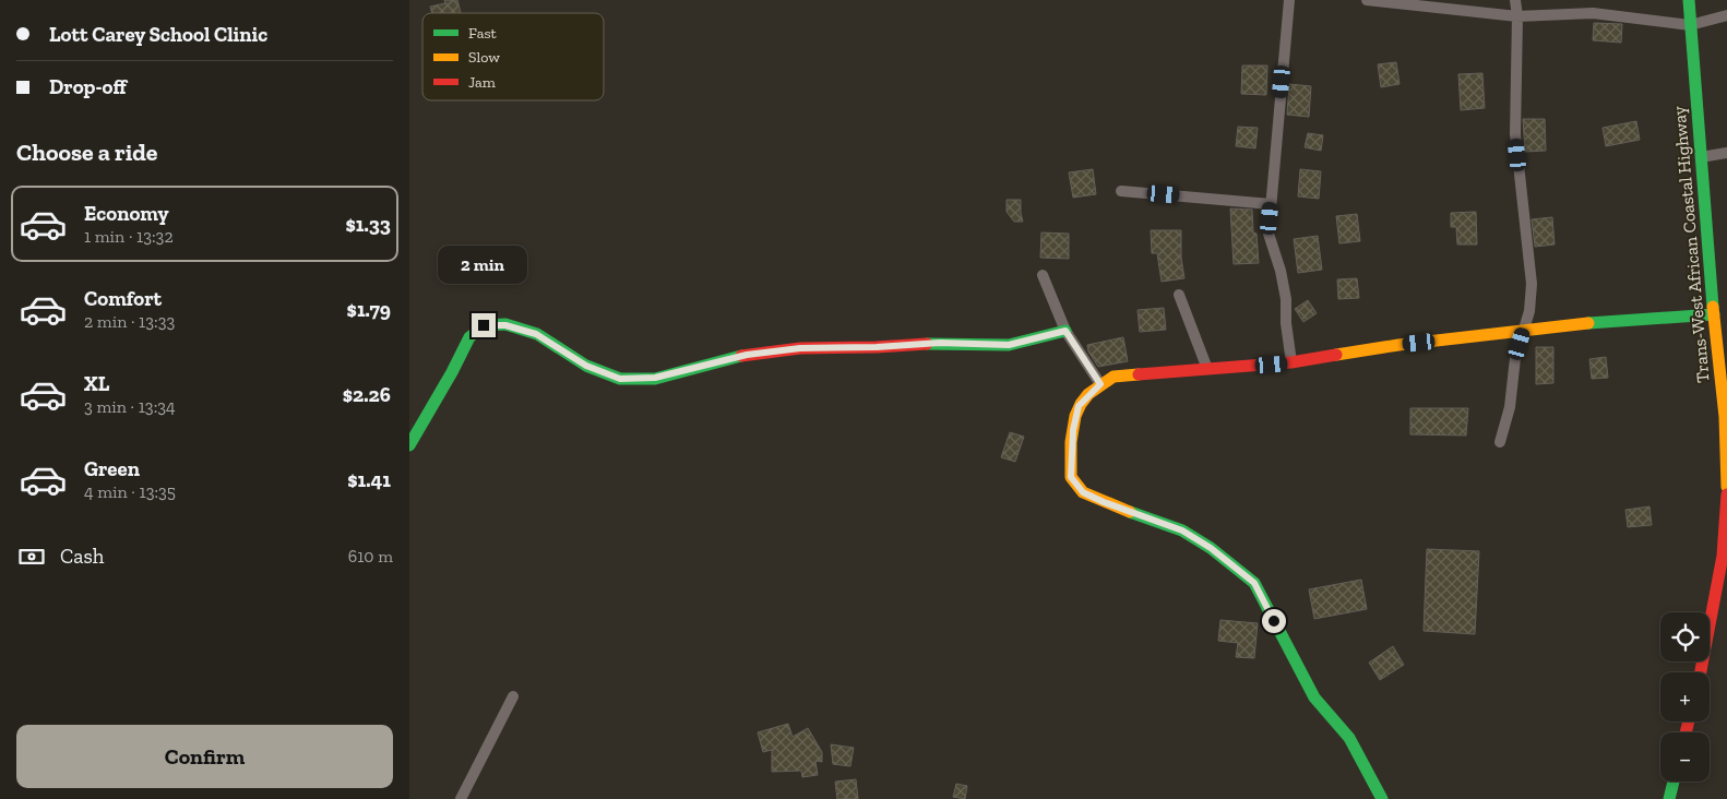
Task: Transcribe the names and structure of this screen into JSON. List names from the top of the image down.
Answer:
{
  "streets": {
    "main road": ["Trans-West African Coastal Highway"]
  },
  "legend": ["Fast", "Slow", "Jam"],
  "page": {
    "banner": ["Lott Carey School Clinic", "Drop-off"],
    "heading": "Choose a ride",
    "list": [
      {
        "name": "Economy",
        "note": "1 min · 13:32",
        "value": "$1.33"
      },
      {
        "name": "Comfort",
        "note": "2 min · 13:33",
        "value": "$1.79"
      },
      {
        "name": "XL",
        "note": "3 min · 13:34",
        "value": "$2.26"
      },
      {
        "name": "Green",
        "note": "4 min · 13:35",
        "value": "$1.41"
      }
    ],
    "bubble": "2 min",
    "pay": ["Cash", "610 m"],
    "map_buttons": ["+", "−"],
    "buttons": "Confirm"
  }
}
